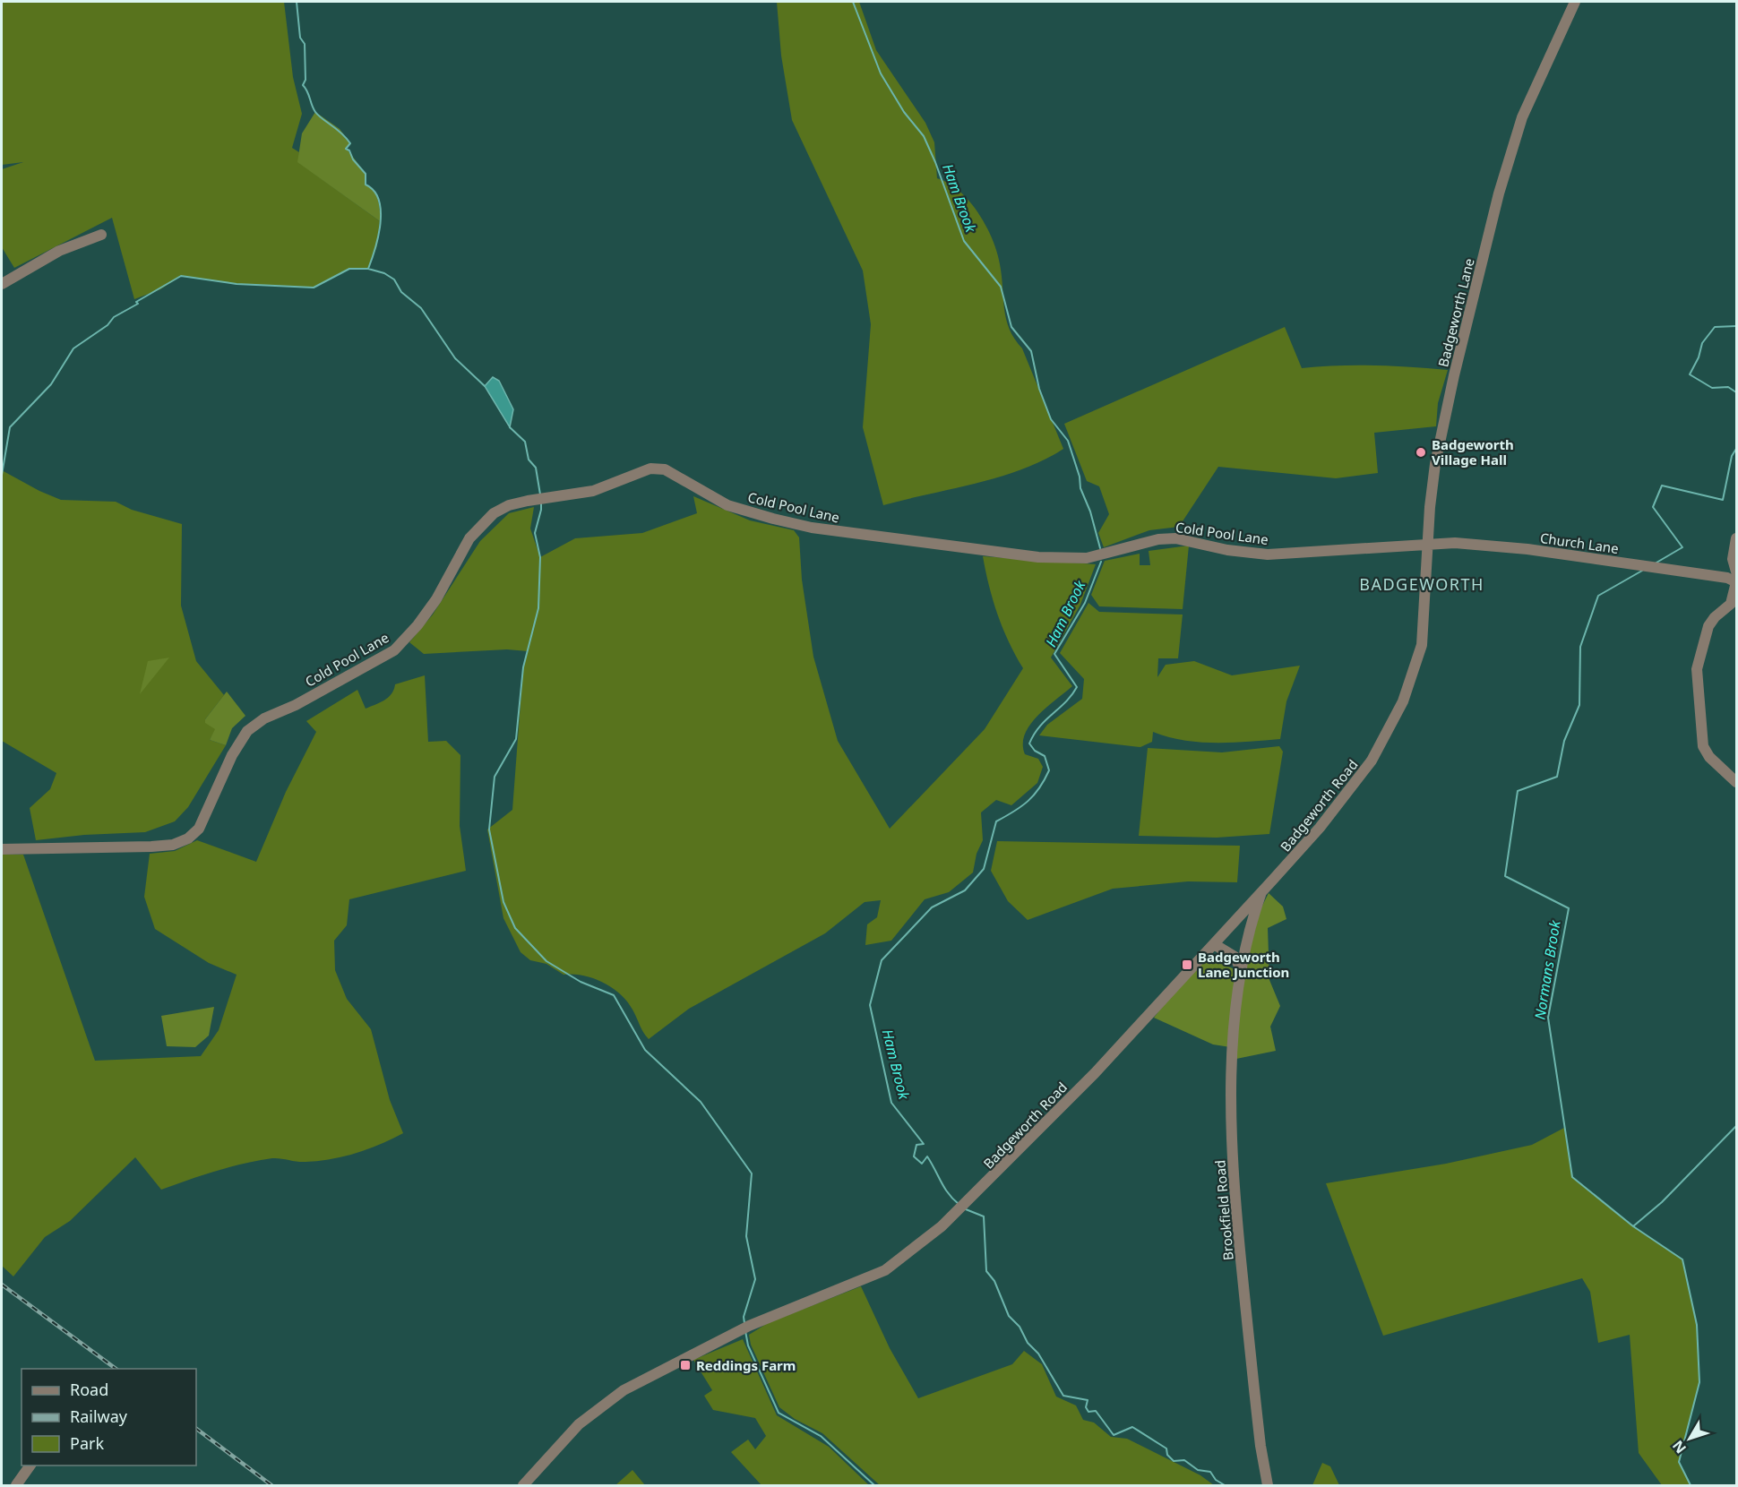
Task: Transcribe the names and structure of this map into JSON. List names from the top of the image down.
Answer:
{
  "streets": {
    "street": [
      "Badgeworth Lane",
      "Cold Pool Lane",
      "Church Lane",
      "Badgeworth Road",
      "Brookfield Road"
    ]
  },
  "crossings": [
    ["Badgeworth Lane", "Cold Pool Lane"],
    ["Badgeworth Lane", "Church Lane"],
    ["Badgeworth Lane", "Badgeworth Road"],
    ["Cold Pool Lane", "Church Lane"],
    ["Badgeworth Road", "Brookfield Road"]
  ],
  "districts": ["BADGEWORTH"],
  "water": ["Ham Brook", "Normans Brook"],
  "places": {
    "other": ["Badgeworth Village Hall"],
    "transit": ["Badgeworth Lane Junction", "Reddings Farm"]
  },
  "legend": ["Road", "Railway", "Park"],
  "north": "bottom left"
}
